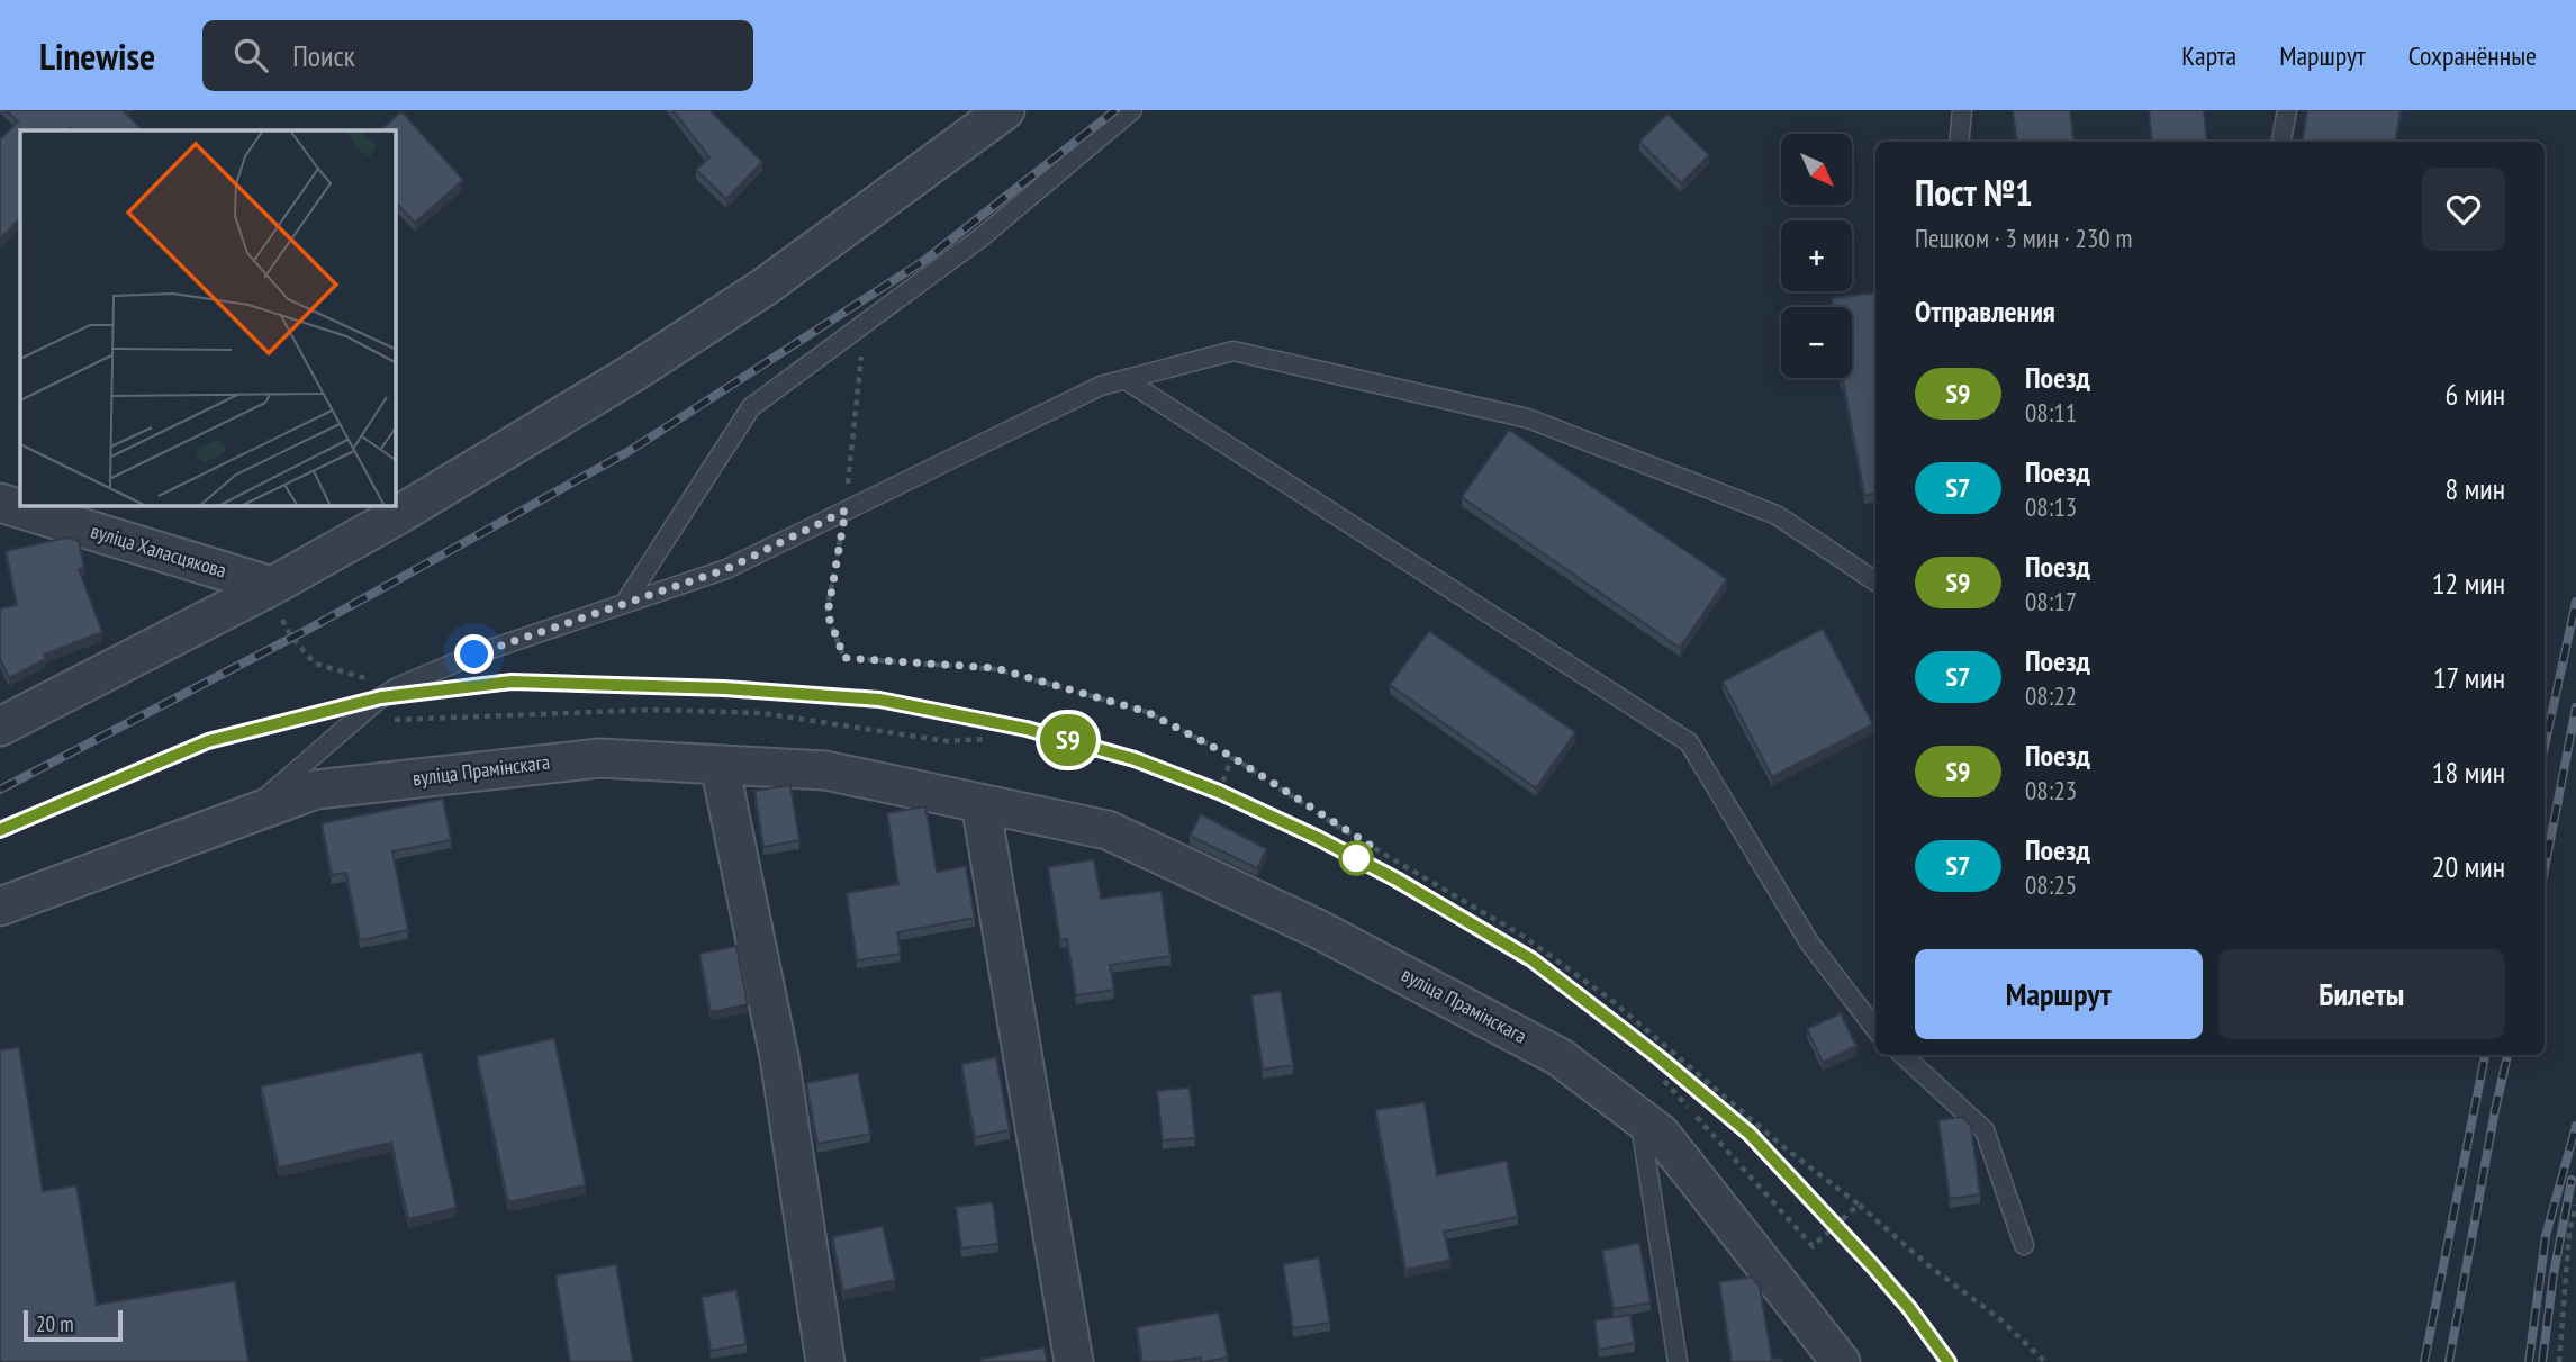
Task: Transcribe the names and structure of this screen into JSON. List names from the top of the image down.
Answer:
{
  "streets": {
    "street": ["вуліца Халасцякова", "вуліца Прамінскага"]
  },
  "scale_bar": "20 m",
  "north": "bottom right",
  "page": {
    "header": "Linewise",
    "search": "Поиск",
    "nav": ["Карта", "Маршрут", "Сохранённые"],
    "on_map": "S9",
    "map_buttons": ["+", "−"],
    "heading": [
      ["Пост №1", "Пешком · 3 мин · 230 m"],
      "Отправления"
    ],
    "list": [
      {
        "mark": "S9",
        "name": "Поезд",
        "note": "08:11",
        "value": "6 мин"
      },
      {
        "mark": "S7",
        "name": "Поезд",
        "note": "08:13",
        "value": "8 мин"
      },
      {
        "mark": "S9",
        "name": "Поезд",
        "note": "08:17",
        "value": "12 мин"
      },
      {
        "mark": "S7",
        "name": "Поезд",
        "note": "08:22",
        "value": "17 мин"
      },
      {
        "mark": "S9",
        "name": "Поезд",
        "note": "08:23",
        "value": "18 мин"
      },
      {
        "mark": "S7",
        "name": "Поезд",
        "note": "08:25",
        "value": "20 мин"
      }
    ],
    "buttons": ["Маршрут", "Билеты"],
    "scale": "20 m"
  }
}
